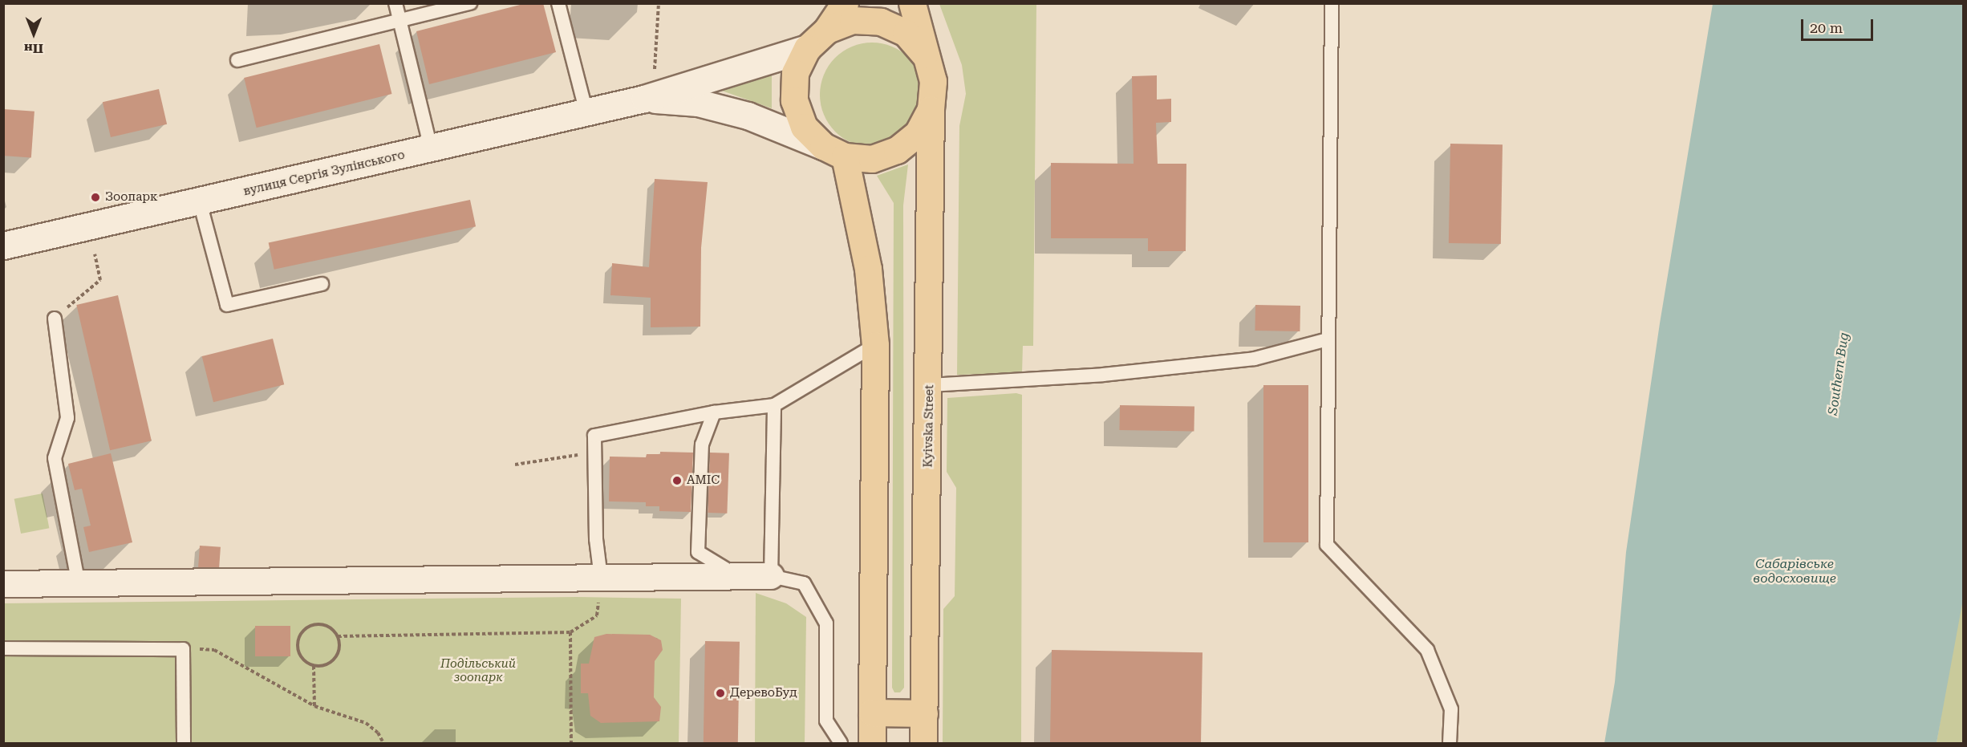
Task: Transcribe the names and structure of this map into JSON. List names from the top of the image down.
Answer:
{
  "streets": {
    "main road": ["Kyivska Street"],
    "street": ["вулиця Сергія Зулінського"]
  },
  "water": ["Southern Bug", "Сабарівське водосховище"],
  "parks": ["Подільський зоопарк"],
  "places": ["Зоопарк", "АМІС", "ДеревоБуд"],
  "scale_bar": "20 m",
  "north": "bottom"
}
